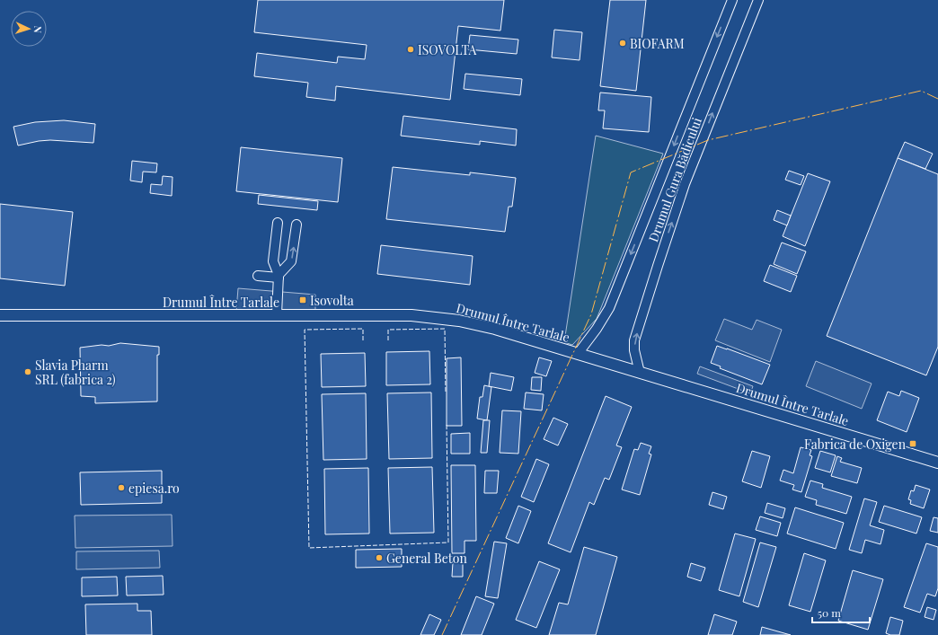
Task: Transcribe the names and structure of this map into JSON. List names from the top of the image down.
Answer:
{
  "streets": {
    "main road": ["Drumul Între Tarlale"],
    "street": ["Drumul Gura Bădicului"]
  },
  "crossings": [
    ["Drumul Gura Bădicului", "Drumul Între Tarlale"]
  ],
  "places": {
    "other": [
      "BIOFARM",
      "ISOVOLTA",
      "Slavia Pharm SRL (fabrica 2)",
      "epiesa.ro",
      "General Beton"
    ],
    "transit": ["Isovolta", "Fabrica de Oxigen"]
  },
  "scale_bar": "50 m",
  "north": "right"
}
